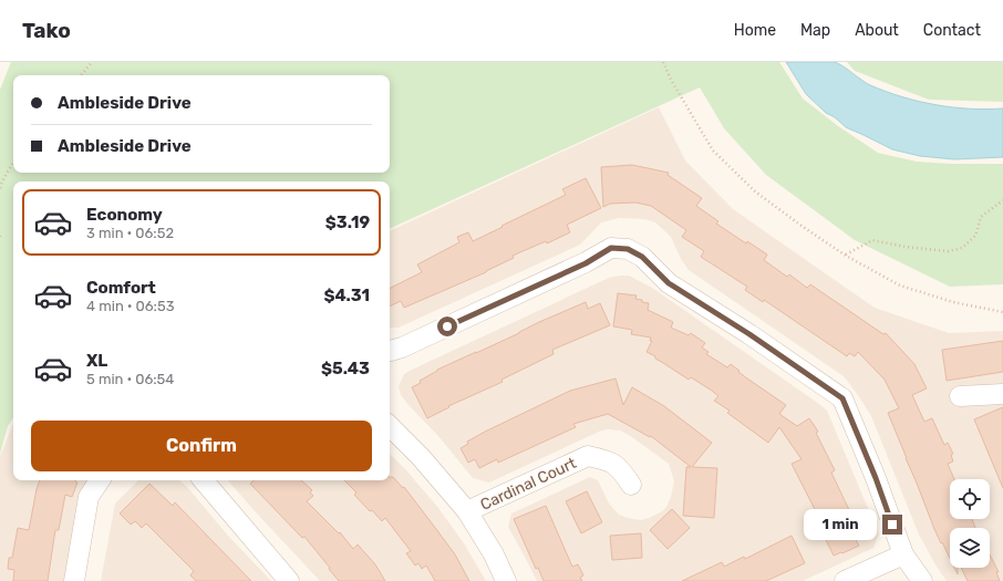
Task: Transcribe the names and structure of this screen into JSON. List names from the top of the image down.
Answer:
{
  "streets": {
    "street": ["Cardinal Court"]
  },
  "page": {
    "header": "Tako",
    "nav": [
      "Home",
      "Map",
      "About",
      "Contact"
    ],
    "banner": ["Ambleside Drive", "Ambleside Drive"],
    "list": [
      {
        "name": "Economy",
        "note": "3 min · 06:52",
        "value": "$3.19"
      },
      {
        "name": "Comfort",
        "note": "4 min · 06:53",
        "value": "$4.31"
      },
      {
        "name": "XL",
        "note": "5 min · 06:54",
        "value": "$5.43"
      }
    ],
    "buttons": "Confirm",
    "bubble": "1 min"
  }
}
